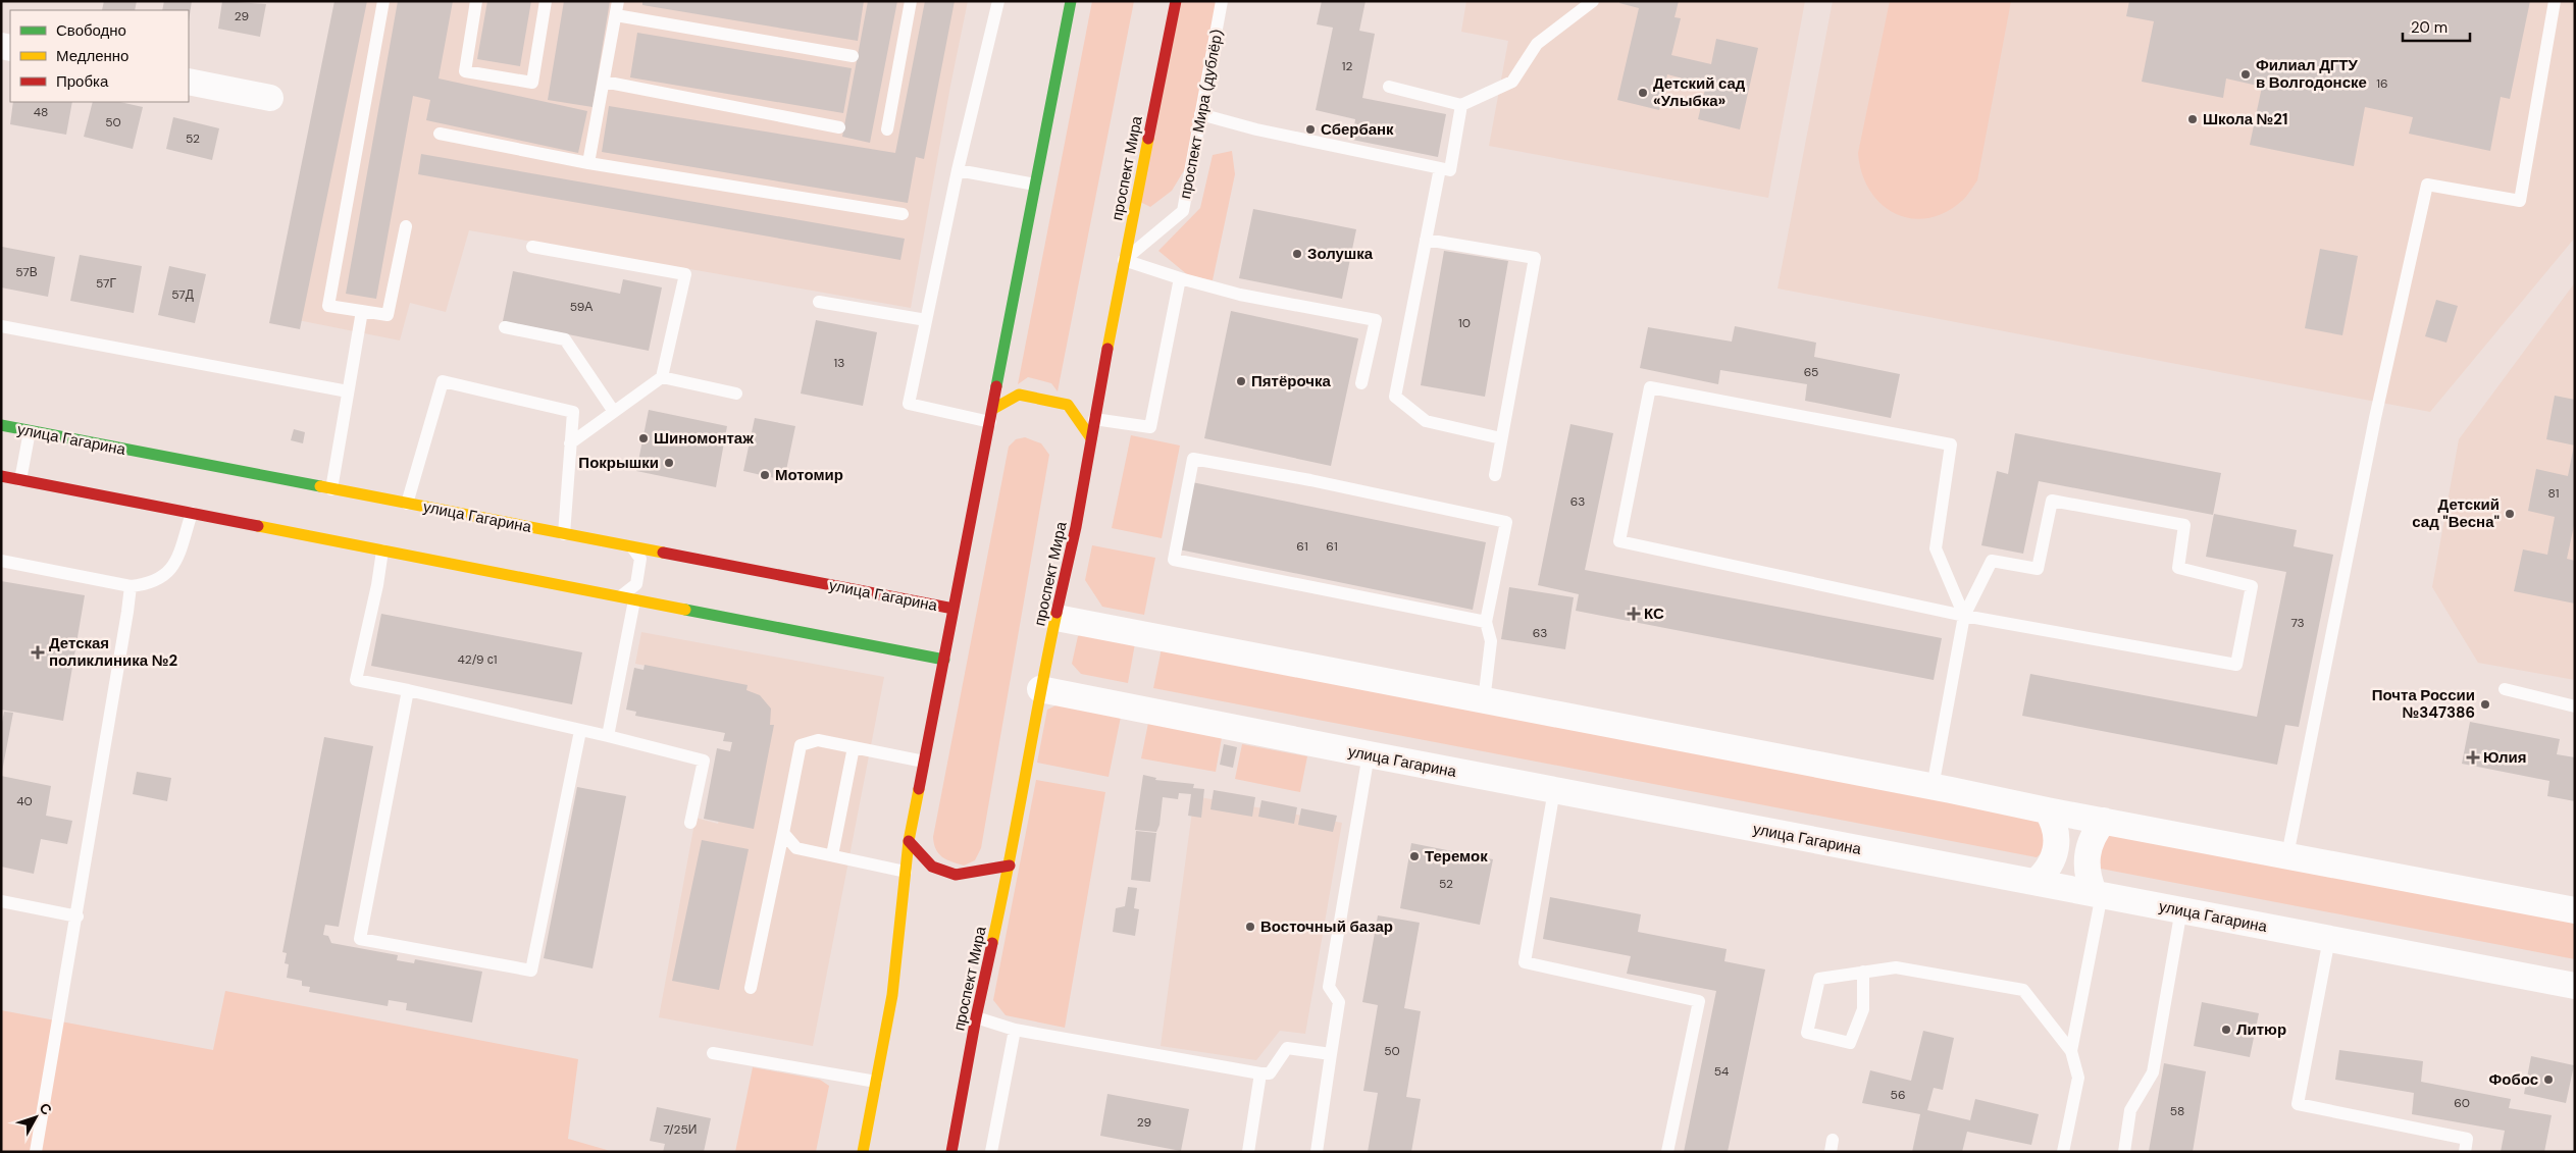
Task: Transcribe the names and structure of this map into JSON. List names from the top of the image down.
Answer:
{
  "streets": {
    "main road": ["проспект Мира", "улица Гагарина"],
    "lane": ["проспект Мира (дублёр)"]
  },
  "crossings": [
    ["проспект Мира (дублёр)", "проспект Мира"],
    ["проспект Мира", "улица Гагарина"]
  ],
  "places": {
    "other": [
      "Филиал ДГТУ в Волгодонске",
      "Детский сад «Улыбка»",
      "Школа №21",
      "Сбербанк",
      "Золушка",
      "Пятёрочка",
      "Шиномонтаж",
      "Покрышки",
      "Мотомир",
      "Детский сад \"Весна\"",
      "Почта России №347386",
      "Теремок",
      "Восточный базар",
      "Литюр",
      "Фобос"
    ],
    "health": ["КС", "Детская поликлиника №2", "Юлия"]
  },
  "house_numbers": [
    "29",
    "12",
    "16",
    "48",
    "50",
    "52",
    "57В",
    "57Г",
    "57Д",
    "59А",
    "10",
    "13",
    "65",
    "81",
    "63",
    "61",
    "61",
    "73",
    "63",
    "42/9 с1",
    "40",
    "52",
    "50",
    "54",
    "56",
    "60",
    "58",
    "29",
    "7/25И"
  ],
  "legend": ["Свободно", "Медленно", "Пробка"],
  "scale_bar": "20 m",
  "north": "top right"
}
